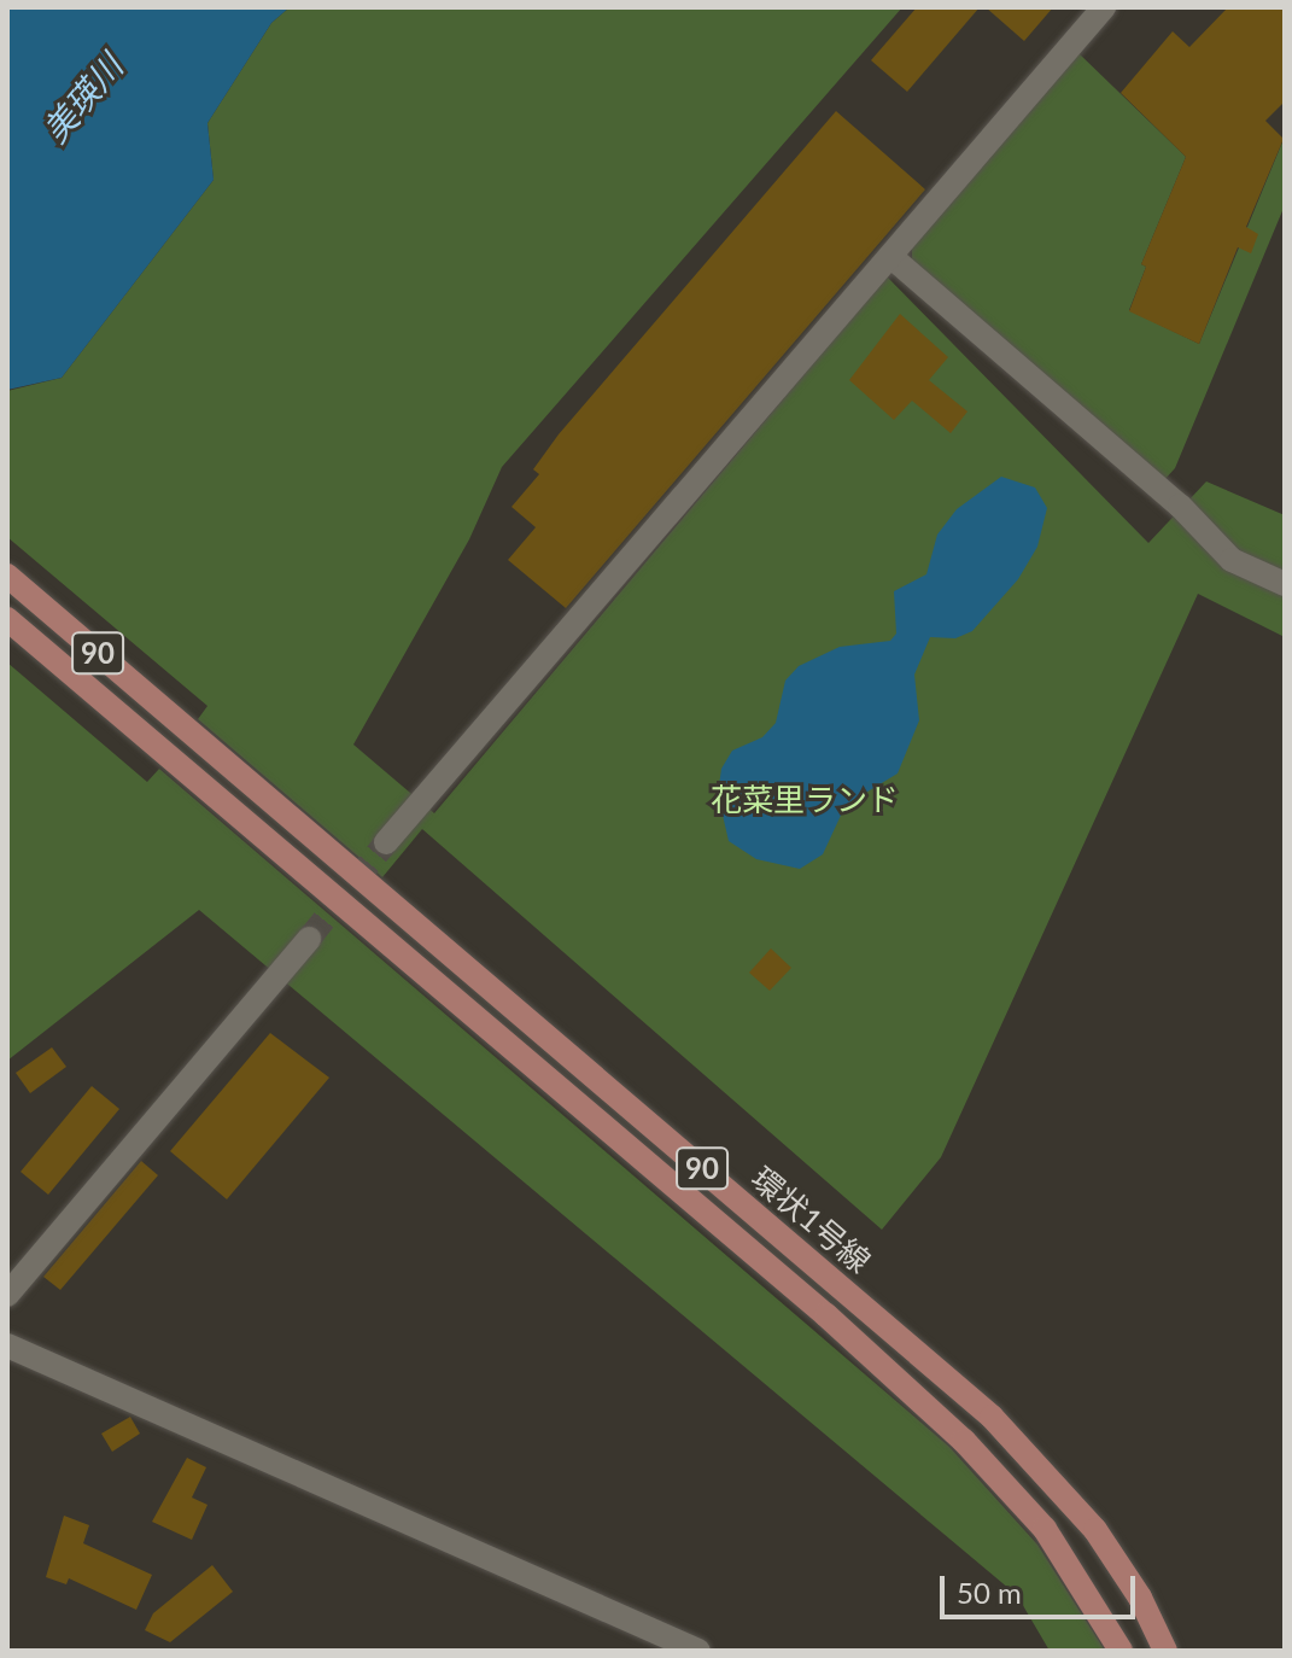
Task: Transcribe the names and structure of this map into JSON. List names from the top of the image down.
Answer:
{
  "streets": {
    "main road": ["90", "環状1号線"]
  },
  "water": ["美瑛川"],
  "parks": ["花菜里ランド"],
  "scale_bar": "50 m"
}
